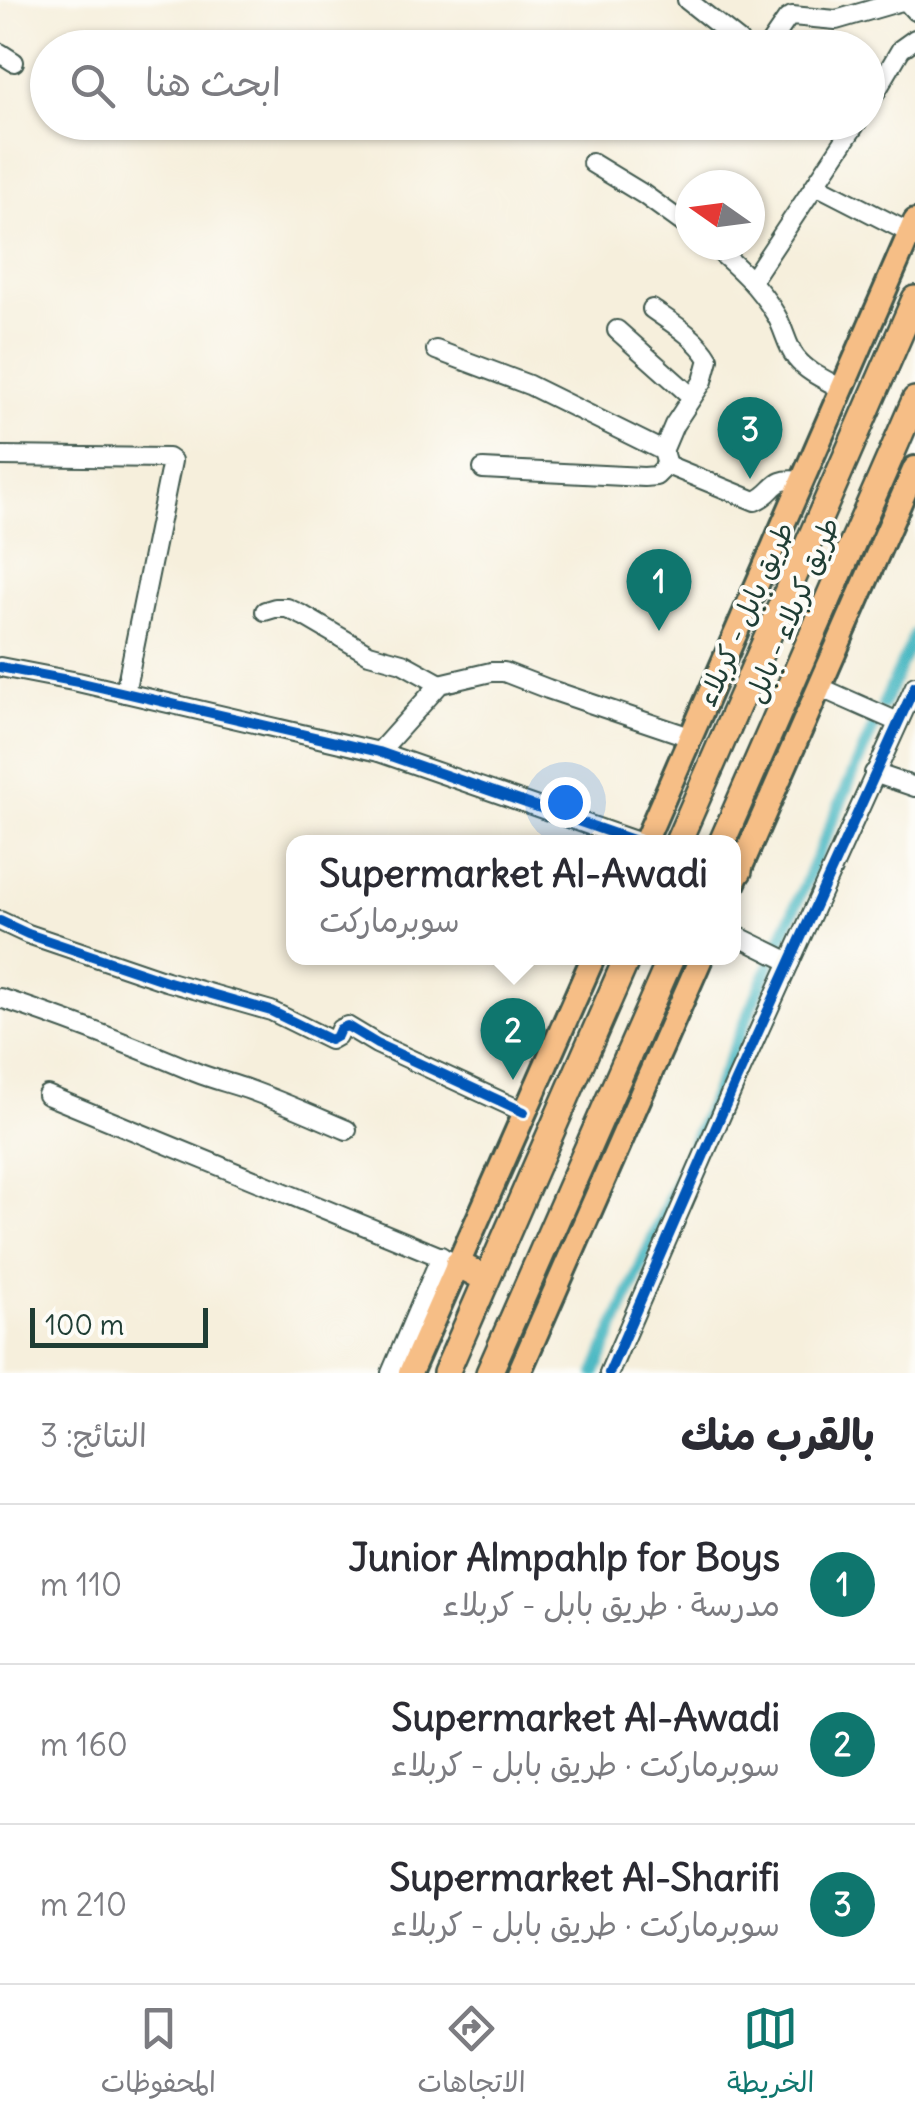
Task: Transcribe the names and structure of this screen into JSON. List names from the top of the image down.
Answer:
{
  "streets": {
    "highway": ["طريق كربلاء - بابل", "طريق بابل - كربلاء"]
  },
  "scale_bar": "100 m",
  "north": "left",
  "page": {
    "search": "ابحث هنا",
    "pins": ["3", "1", "2"],
    "popup": ["Supermarket Al-Awadi", "سوبرماركت"],
    "scale": "100 m",
    "heading": ["بالقرب منك", "النتائج: 3"],
    "list": [
      {
        "mark": "1",
        "name": "Junior Almpahlp for Boys",
        "note": "مدرسة · طريق بابل - كربلاء",
        "value": "110 m"
      },
      {
        "mark": "2",
        "name": "Supermarket Al-Awadi",
        "note": "سوبرماركت · طريق بابل - كربلاء",
        "value": "160 m"
      },
      {
        "mark": "3",
        "name": "Supermarket Al-Sharifi",
        "note": "سوبرماركت · طريق بابل - كربلاء",
        "value": "210 m"
      }
    ],
    "nav": ["الخريطة", "الاتجاهات", "المحفوظات"]
  }
}
